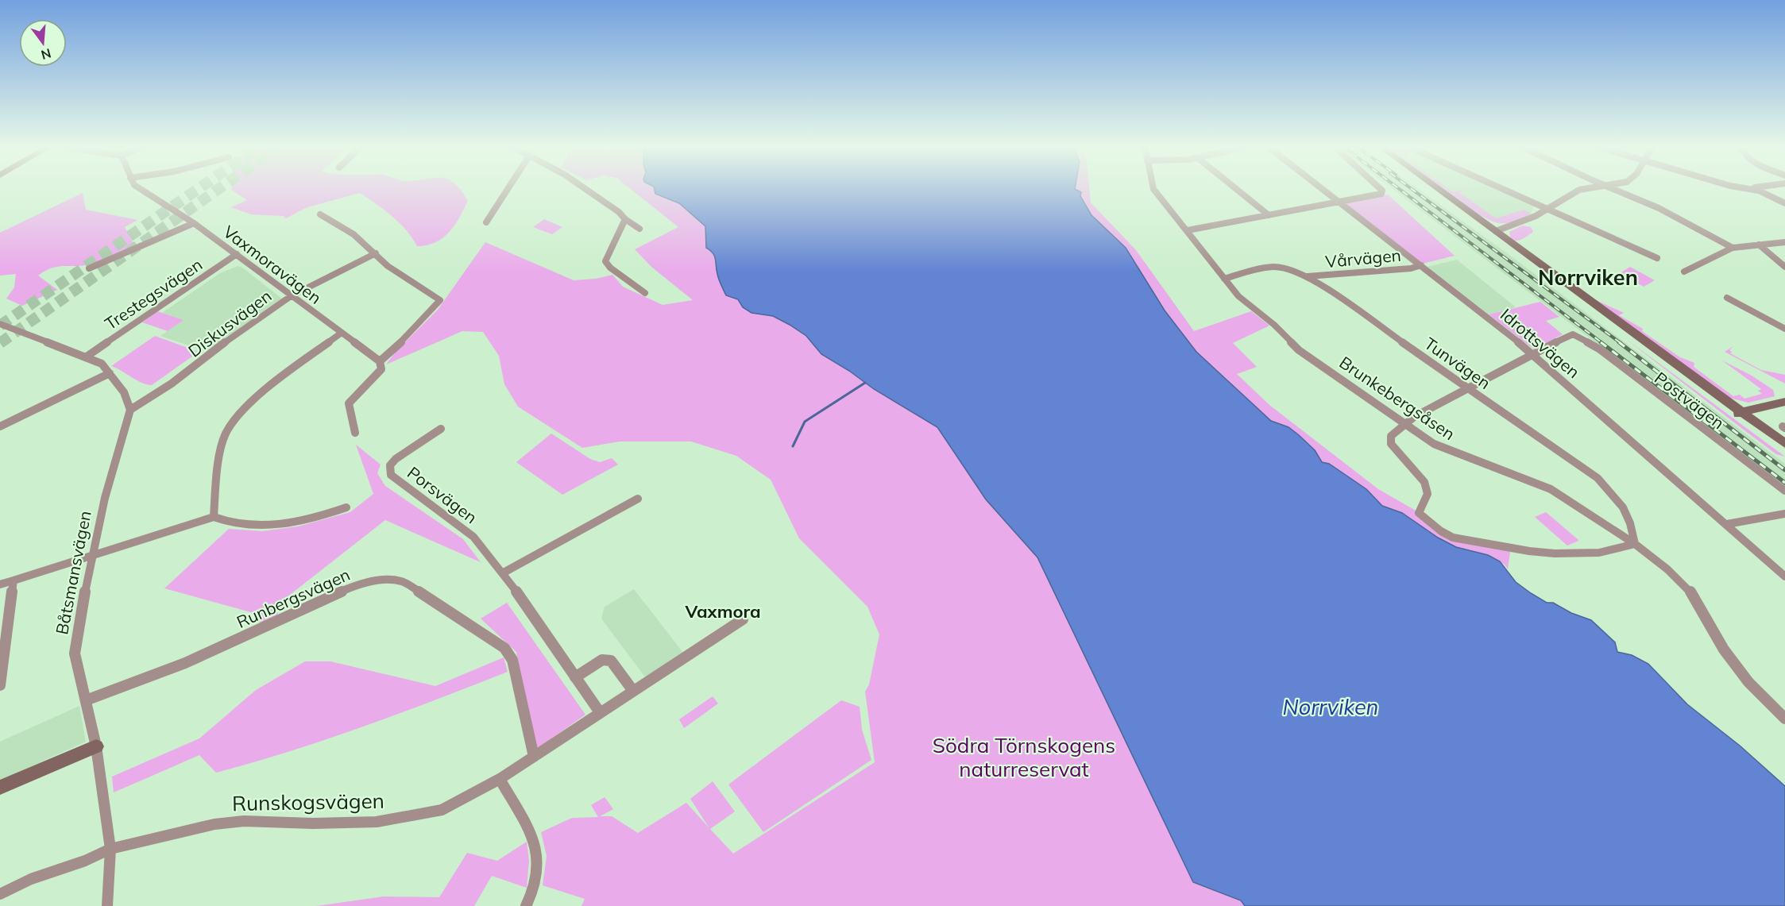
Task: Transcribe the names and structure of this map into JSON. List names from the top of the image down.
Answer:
{
  "streets": {
    "street": [
      "Vårvägen",
      "Vaxmoravägen",
      "Trestegsvägen",
      "Diskusvägen",
      "Idrottsvägen",
      "Tunvägen",
      "Brunkebergsåsen",
      "Postvägen",
      "Porsvägen",
      "Båtsmansvägen",
      "Runbergsvägen",
      "Runskogsvägen"
    ]
  },
  "crossings": [
    ["Vårvägen", "Idrottsvägen"],
    ["Vårvägen", "Tunvägen"],
    ["Vaxmoravägen", "Trestegsvägen"],
    ["Vaxmoravägen", "Diskusvägen"],
    ["Diskusvägen", "Båtsmansvägen"],
    ["Idrottsvägen", "Postvägen"],
    ["Tunvägen", "Brunkebergsåsen"],
    ["Porsvägen", "Runskogsvägen"],
    ["Båtsmansvägen", "Runbergsvägen"],
    ["Båtsmansvägen", "Runskogsvägen"],
    ["Runbergsvägen", "Runskogsvägen"]
  ],
  "districts": ["Norrviken", "Vaxmora"],
  "water": ["Norrviken"],
  "parks": ["Södra Törnskogens naturreservat"],
  "north": "bottom"
}
